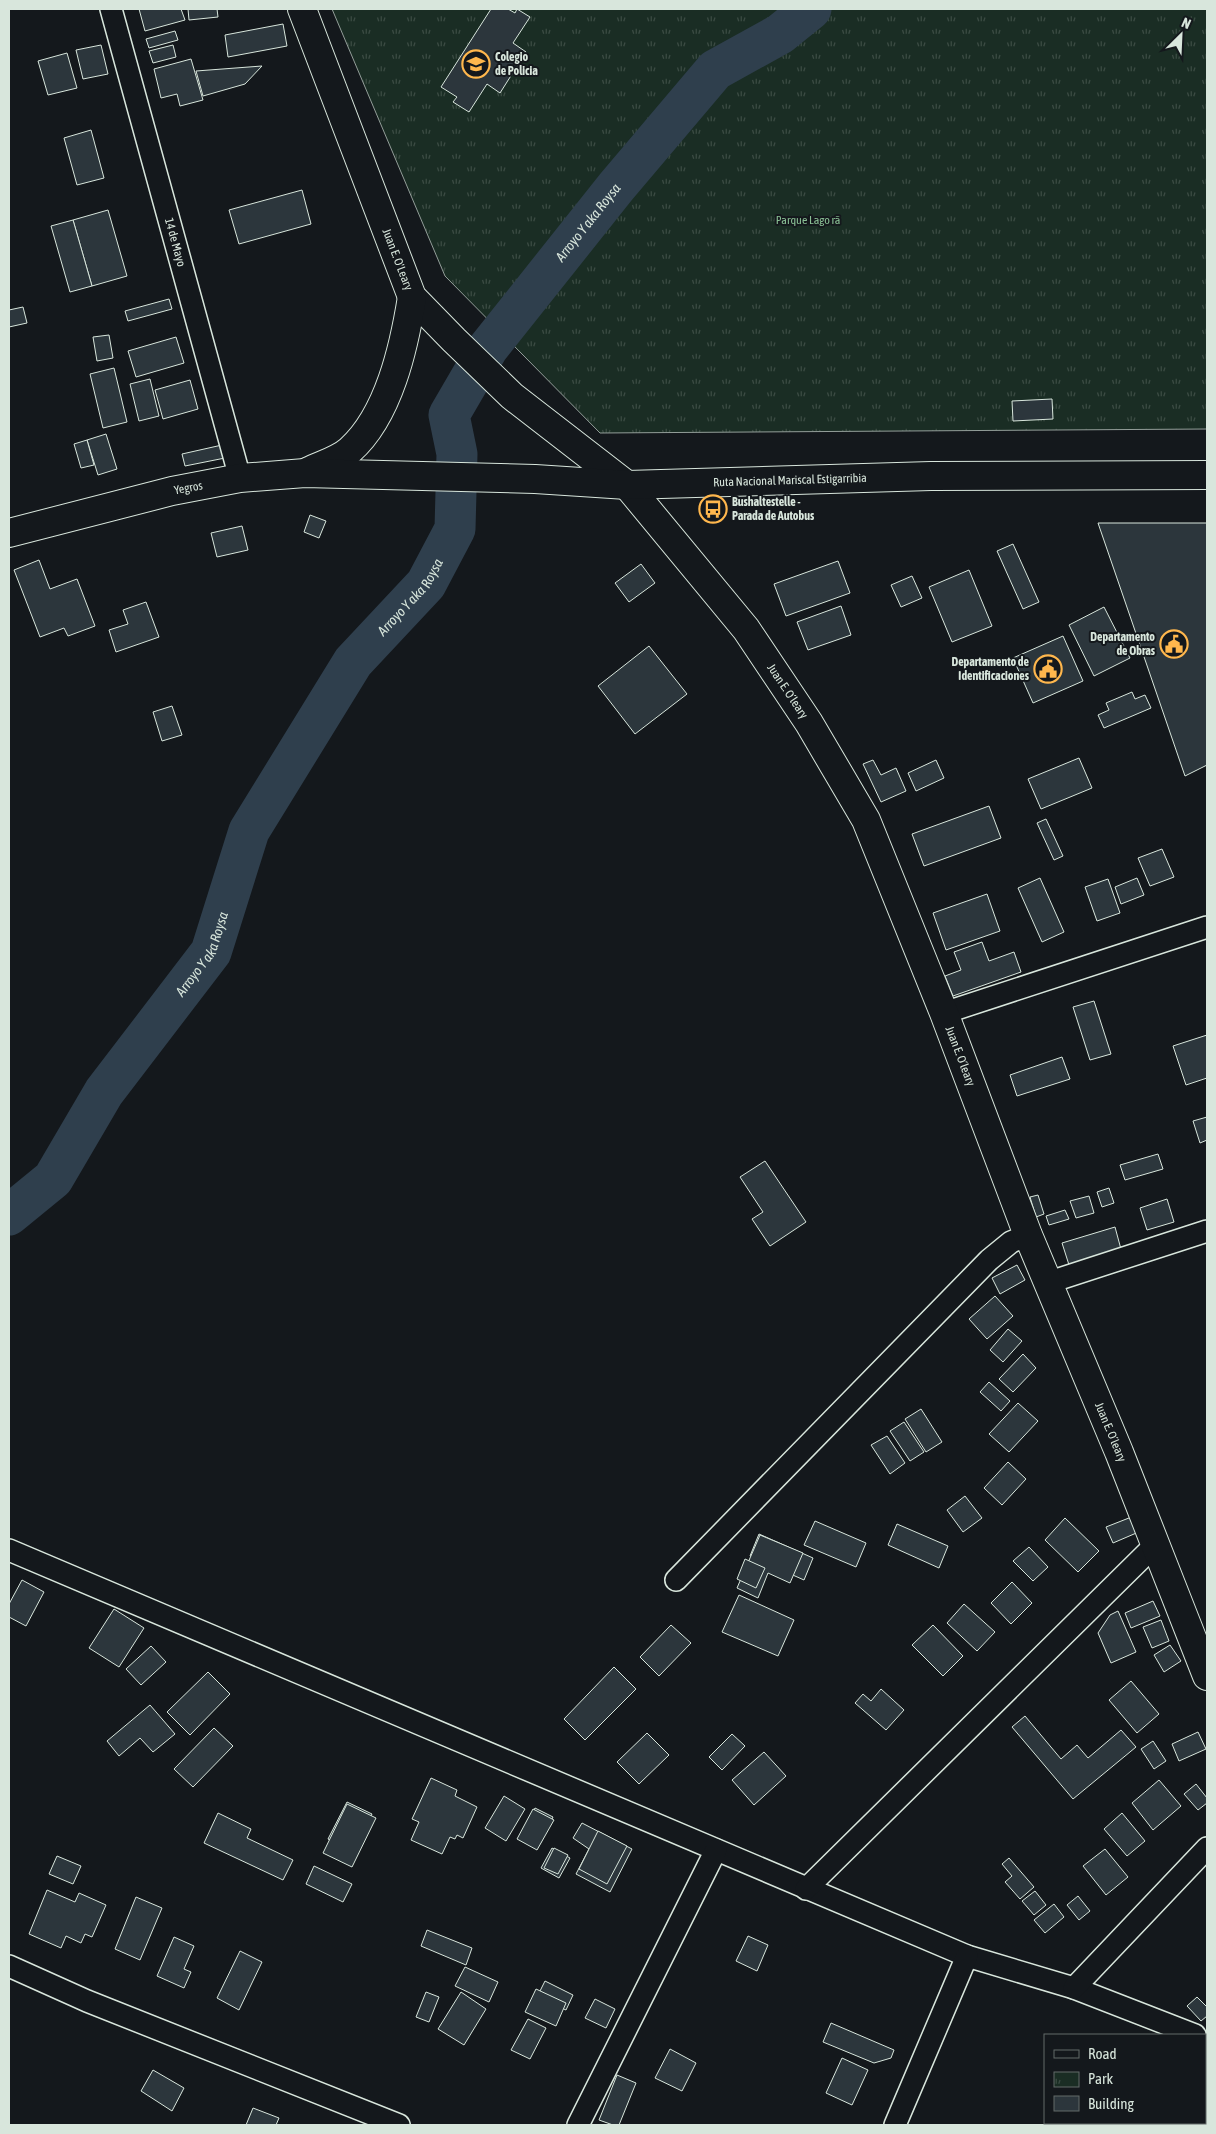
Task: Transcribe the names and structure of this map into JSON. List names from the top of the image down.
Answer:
{
  "streets": {
    "street": [
      "14 de Mayo",
      "Juan E. O'Leary",
      "Ruta Nacional Mariscal Estigarribia",
      "Yegros",
      "Juan E. O´leary"
    ]
  },
  "crossings": [
    ["14 de Mayo", "Yegros"],
    ["Juan E. O'Leary", "Ruta Nacional Mariscal Estigarribia"],
    ["Juan E. O'Leary", "Juan E. O´leary"],
    ["Ruta Nacional Mariscal Estigarribia", "Yegros"],
    ["Ruta Nacional Mariscal Estigarribia", "Juan E. O´leary"]
  ],
  "water": ["Arroyo Y aka Roysa"],
  "parks": ["Parque Lago rã"],
  "places": {
    "school or university": ["Colegio de Policia"],
    "bus stop": ["Bushaltestelle - Parada de Autobus"],
    "public building": ["Departamento de Obras", "Departamento de Identificaciones"]
  },
  "legend": ["Road", "Park", "Building"],
  "north": "top right"
}
